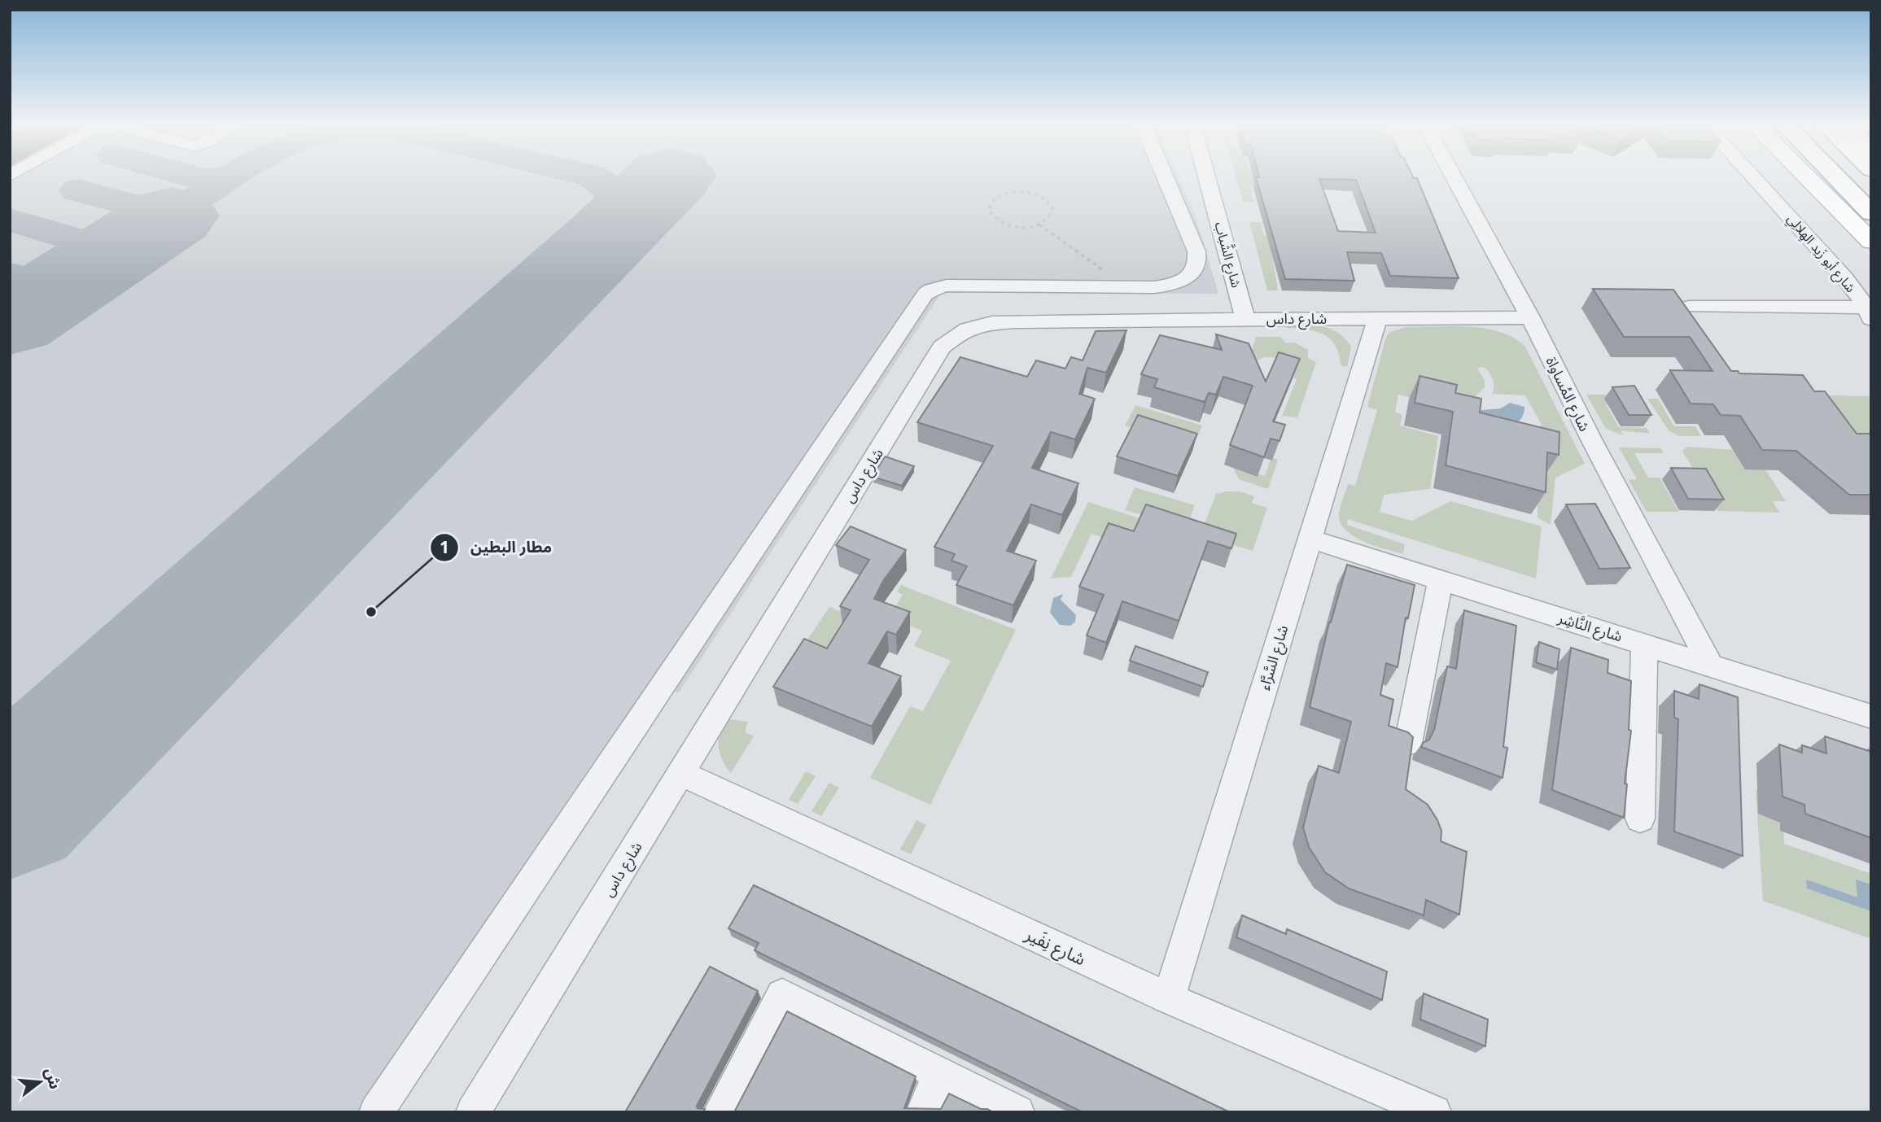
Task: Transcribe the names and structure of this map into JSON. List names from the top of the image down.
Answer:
{
  "streets": {
    "street": [
      "شارع أبو زَيد الهِلالِي",
      "شارع الشَّباب",
      "شارع داس",
      "شارع المُساواة",
      "شارع النَّاشِر",
      "شارع السَّرَّاء",
      "شارع نِفَير"
    ]
  },
  "crossings": [
    ["شارع الشَّباب", "شارع داس"],
    ["شارع داس", "شارع المُساواة"],
    ["شارع داس", "شارع السَّرَّاء"],
    ["شارع داس", "شارع نِفَير"],
    ["شارع المُساواة", "شارع النَّاشِر"],
    ["شارع النَّاشِر", "شارع السَّرَّاء"],
    ["شارع السَّرَّاء", "شارع نِفَير"]
  ],
  "places": ["مطار البطين"],
  "north": "right"
}
